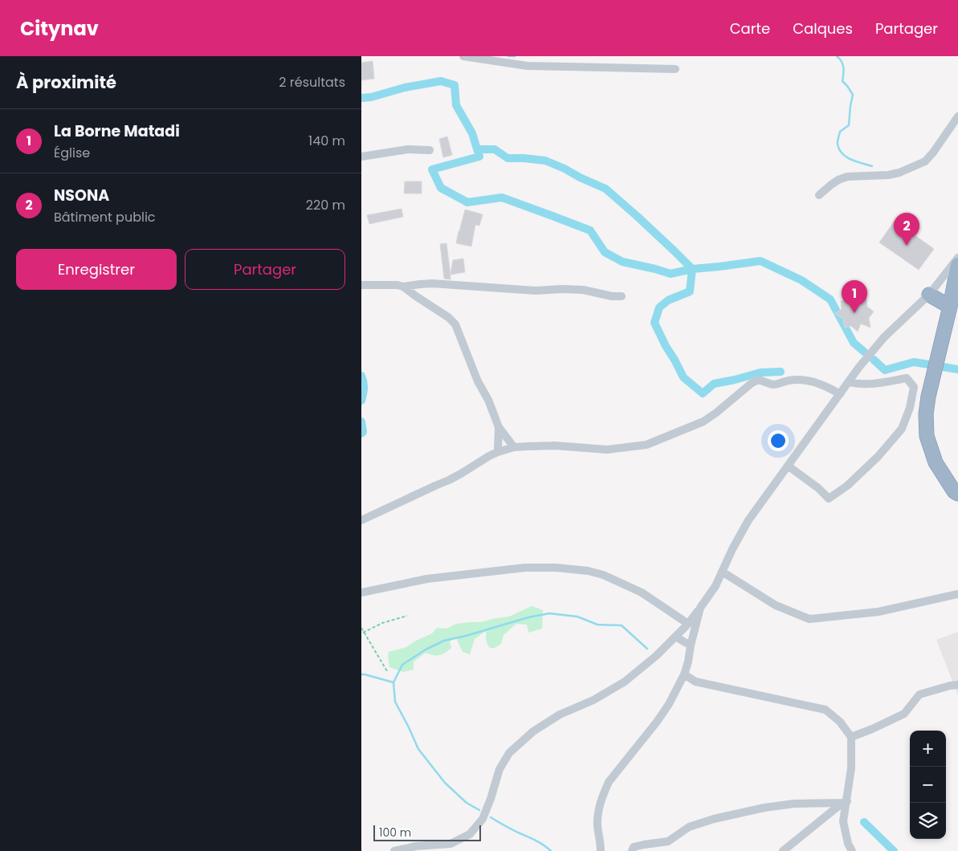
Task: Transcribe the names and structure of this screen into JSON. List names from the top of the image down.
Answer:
{
  "scale_bar": "100 m",
  "page": {
    "header": "Citynav",
    "nav": ["Carte", "Calques", "Partager"],
    "heading": ["À proximité", "2 résultats"],
    "list": [
      {
        "mark": "1",
        "name": "La Borne Matadi",
        "note": "Église",
        "value": "140 m"
      },
      {
        "mark": "2",
        "name": "NSONA",
        "note": "Bâtiment public",
        "value": "220 m"
      }
    ],
    "pins": ["2", "1"],
    "buttons": ["Enregistrer", "Partager"],
    "map_buttons": ["+", "−"],
    "scale": "100 m"
  }
}
